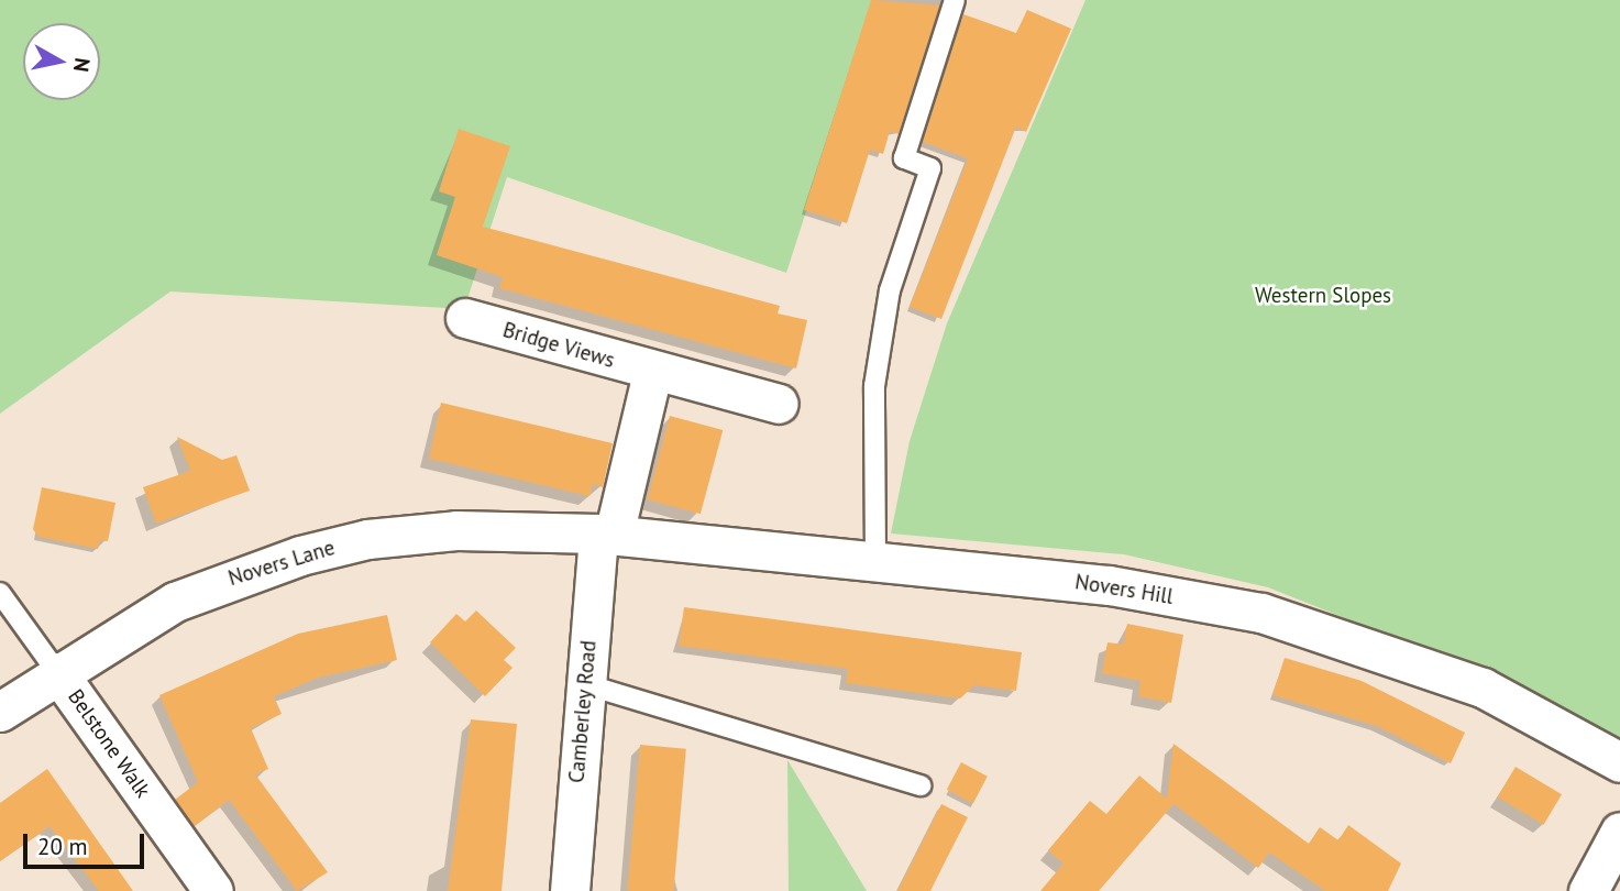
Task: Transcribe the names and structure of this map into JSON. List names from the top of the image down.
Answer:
{
  "streets": {
    "street": [
      "Bridge Views",
      "Novers Lane",
      "Novers Hill",
      "Camberley Road",
      "Belstone Walk"
    ]
  },
  "crossings": [
    ["Novers Lane", "Novers Hill"],
    ["Novers Lane", "Camberley Road"],
    ["Novers Lane", "Belstone Walk"],
    ["Novers Hill", "Camberley Road"]
  ],
  "parks": ["Western Slopes"],
  "scale_bar": "20 m",
  "north": "right"
}
